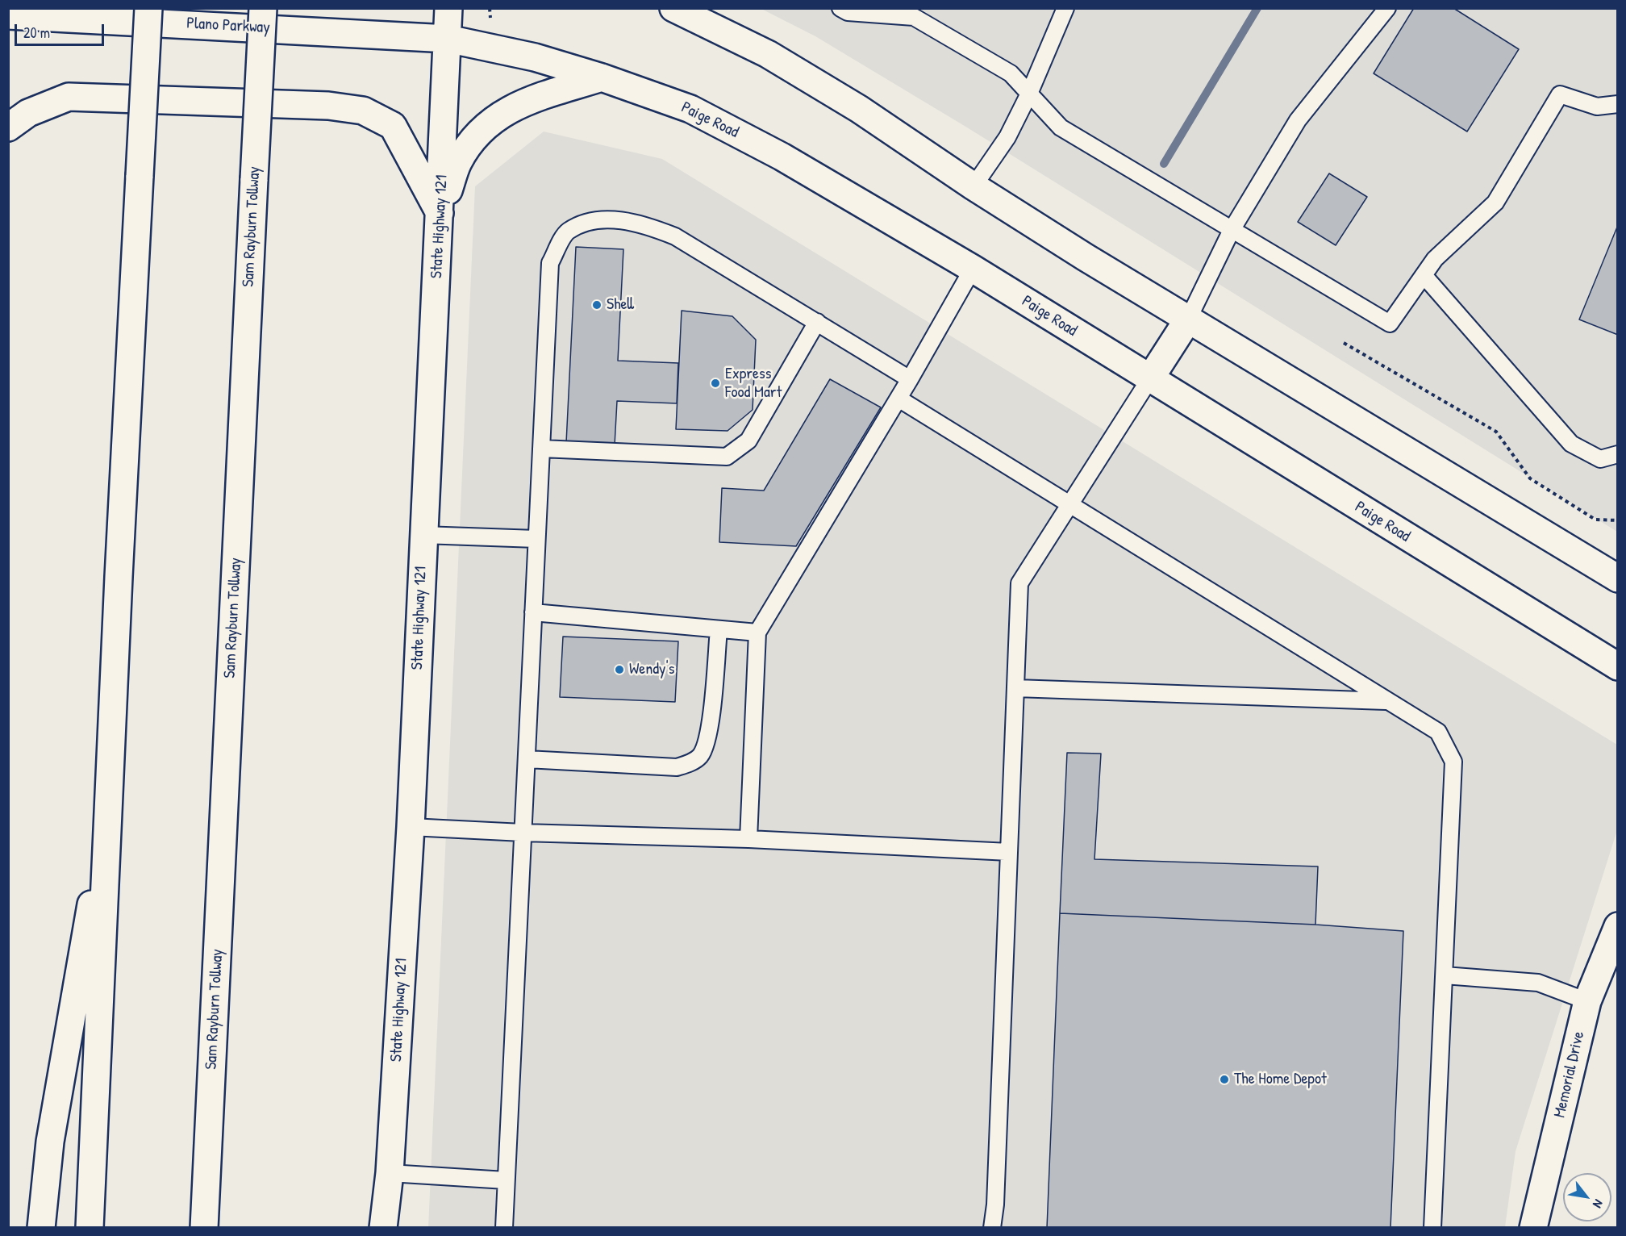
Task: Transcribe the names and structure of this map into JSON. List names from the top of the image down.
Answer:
{
  "streets": {
    "main road": [
      "Plano Parkway",
      "Paige Road",
      "Sam Rayburn Tollway",
      "State Highway 121",
      "Memorial Drive"
    ]
  },
  "crossings": [
    ["Plano Parkway", "Paige Road"],
    ["Plano Parkway", "State Highway 121"],
    ["Paige Road", "State Highway 121"]
  ],
  "places": [
    "Shell",
    "Express Food Mart",
    "Wendy's",
    "The Home Depot"
  ],
  "scale_bar": "20 m",
  "north": "bottom right"
}
